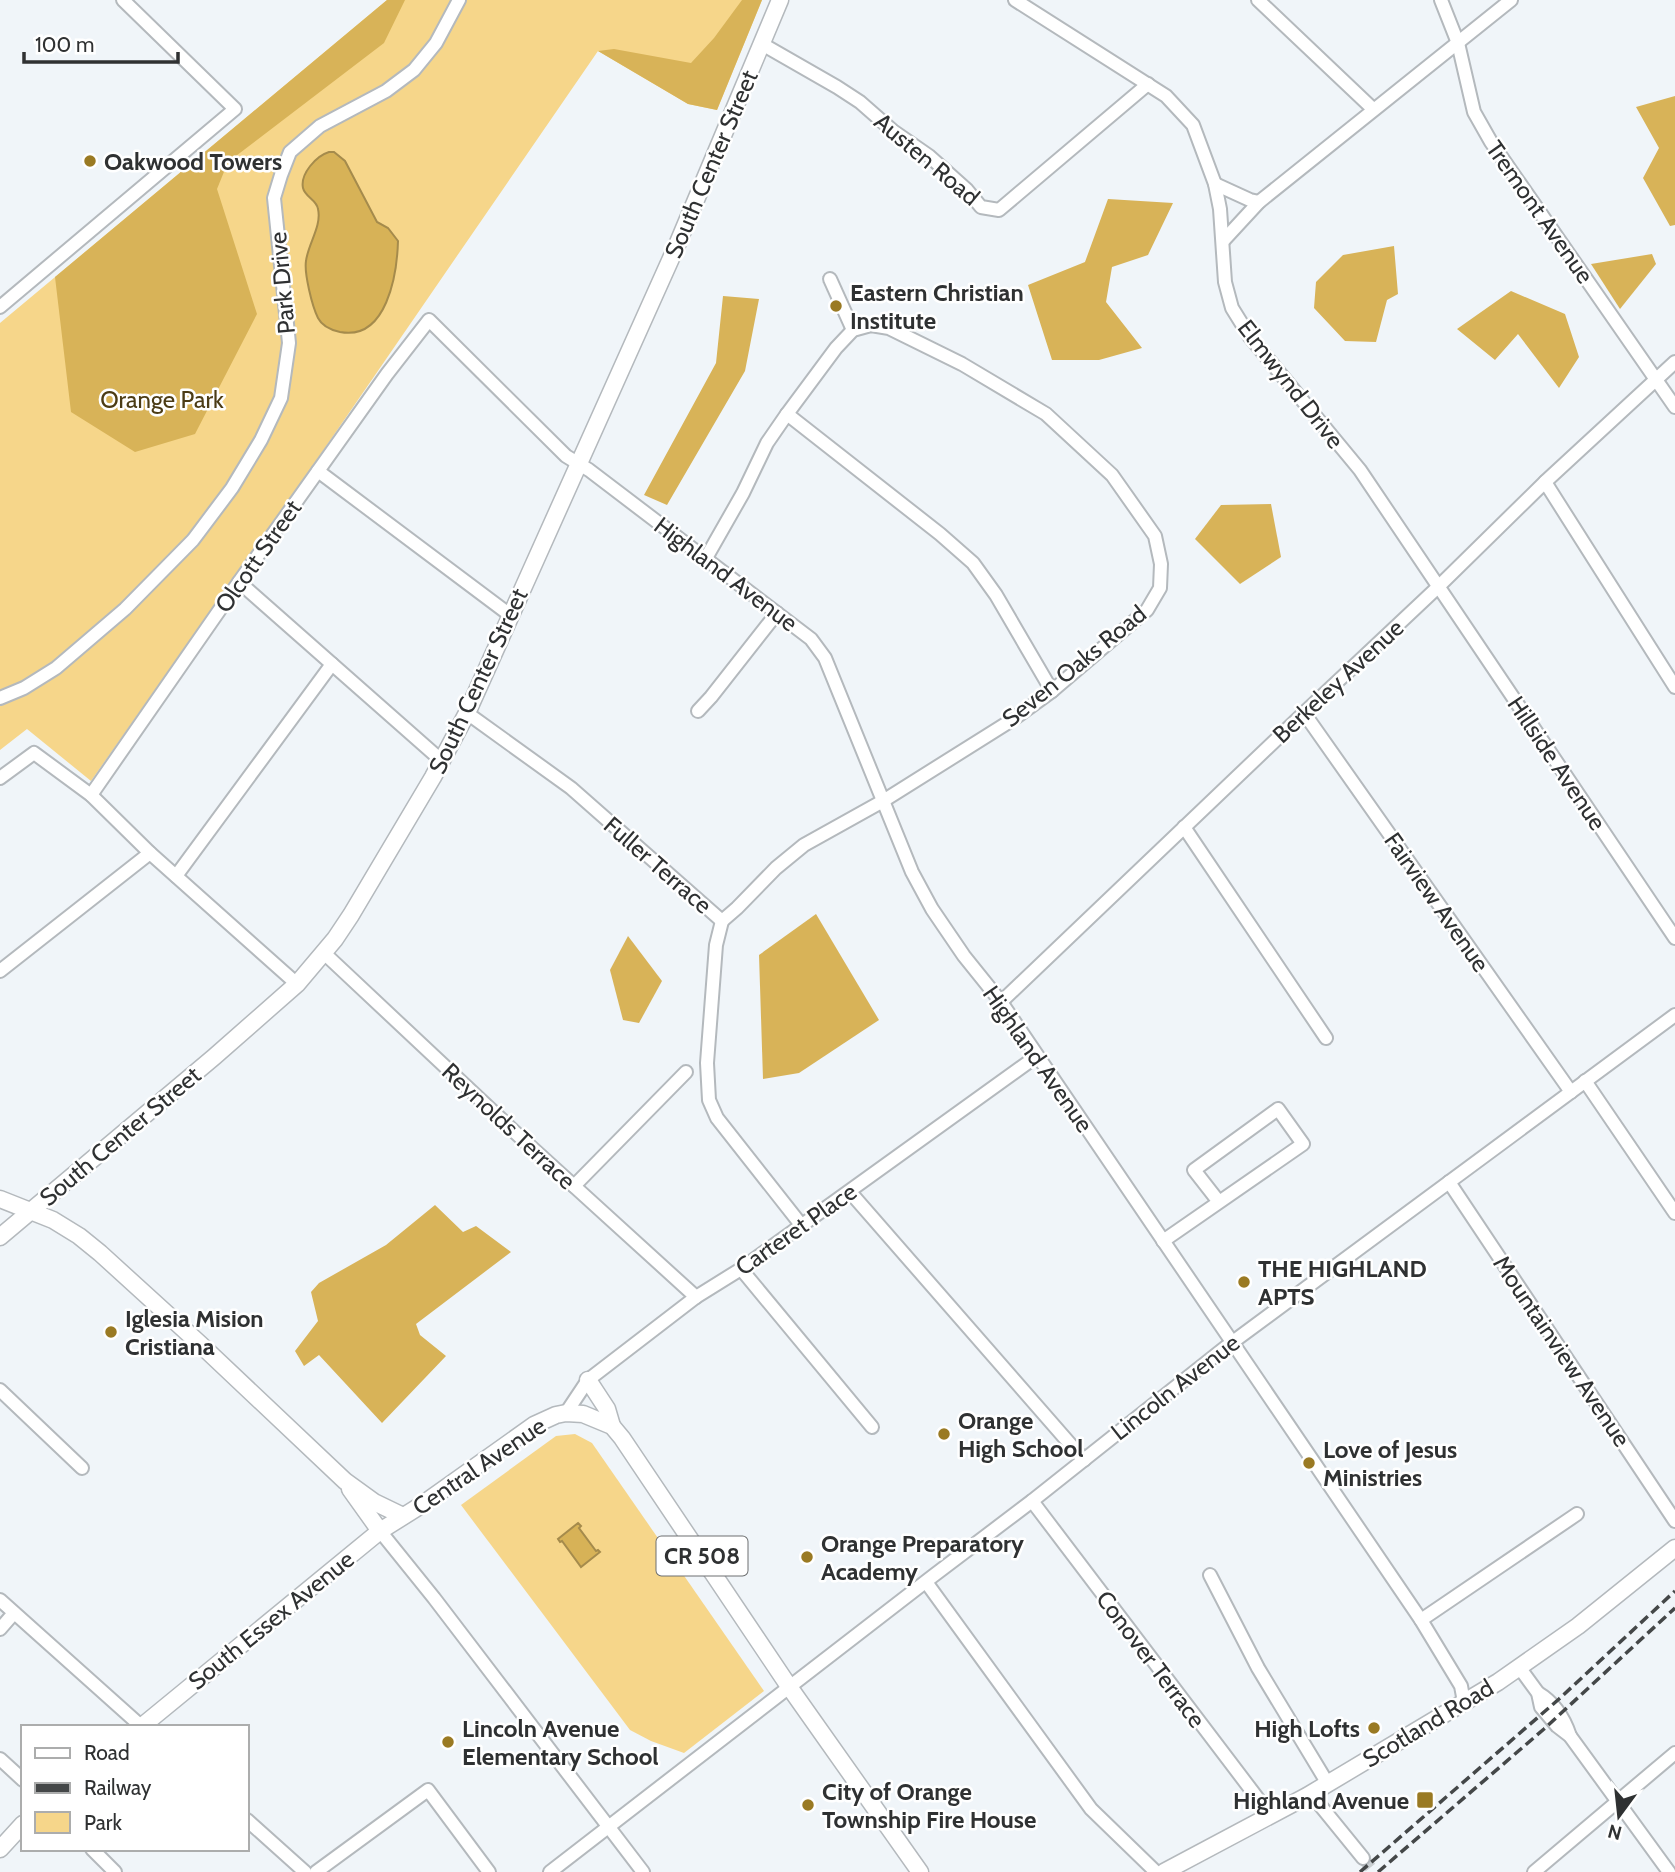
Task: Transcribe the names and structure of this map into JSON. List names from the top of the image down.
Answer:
{
  "streets": {
    "main road": [
      "South Center Street",
      "Central Avenue",
      "CR 508",
      "South Essex Avenue",
      "Scotland Road"
    ],
    "street": [
      "Austen Road",
      "Tremont Avenue",
      "Park Drive",
      "Elmwynd Drive",
      "Olcott Street",
      "Highland Avenue",
      "Seven Oaks Road",
      "Berkeley Avenue",
      "Hillside Avenue",
      "Fuller Terrace",
      "Fairview Avenue",
      "Reynolds Terrace",
      "Carteret Place",
      "Mountainview Avenue",
      "Lincoln Avenue",
      "Conover Terrace"
    ]
  },
  "crossings": [
    ["Austen Road", "South Center Street"],
    ["Austen Road", "Elmwynd Drive"],
    ["South Center Street", "Highland Avenue"],
    ["South Center Street", "Fuller Terrace"],
    ["South Center Street", "Reynolds Terrace"],
    ["South Center Street", "Central Avenue"],
    ["Tremont Avenue", "Berkeley Avenue"],
    ["Elmwynd Drive", "Berkeley Avenue"],
    ["Elmwynd Drive", "Hillside Avenue"],
    ["Olcott Street", "Highland Avenue"],
    ["Highland Avenue", "Seven Oaks Road"],
    ["Highland Avenue", "Berkeley Avenue"],
    ["Highland Avenue", "Fuller Terrace"],
    ["Highland Avenue", "Carteret Place"],
    ["Highland Avenue", "Lincoln Avenue"],
    ["Highland Avenue", "Scotland Road"],
    ["Seven Oaks Road", "Fuller Terrace"],
    ["Berkeley Avenue", "Hillside Avenue"],
    ["Berkeley Avenue", "Fairview Avenue"],
    ["Fairview Avenue", "Lincoln Avenue"],
    ["Reynolds Terrace", "Carteret Place"],
    ["Carteret Place", "Central Avenue"],
    ["Mountainview Avenue", "Lincoln Avenue"],
    ["Lincoln Avenue", "CR 508"],
    ["Lincoln Avenue", "Conover Terrace"],
    ["Central Avenue", "CR 508"],
    ["Central Avenue", "South Essex Avenue"],
    ["Conover Terrace", "Scotland Road"]
  ],
  "parks": ["Orange Park"],
  "places": {
    "other": [
      "Oakwood Towers",
      "Eastern Christian Institute",
      "THE HIGHLAND APTS",
      "Iglesia Mision Cristiana",
      "Orange High School",
      "Love of Jesus Ministries",
      "Orange Preparatory Academy",
      "High Lofts",
      "Lincoln Avenue Elementary School",
      "City of Orange Township Fire House"
    ],
    "transit": ["Highland Avenue"]
  },
  "legend": ["Road", "Railway", "Park"],
  "scale_bar": "100 m",
  "north": "bottom"
}
